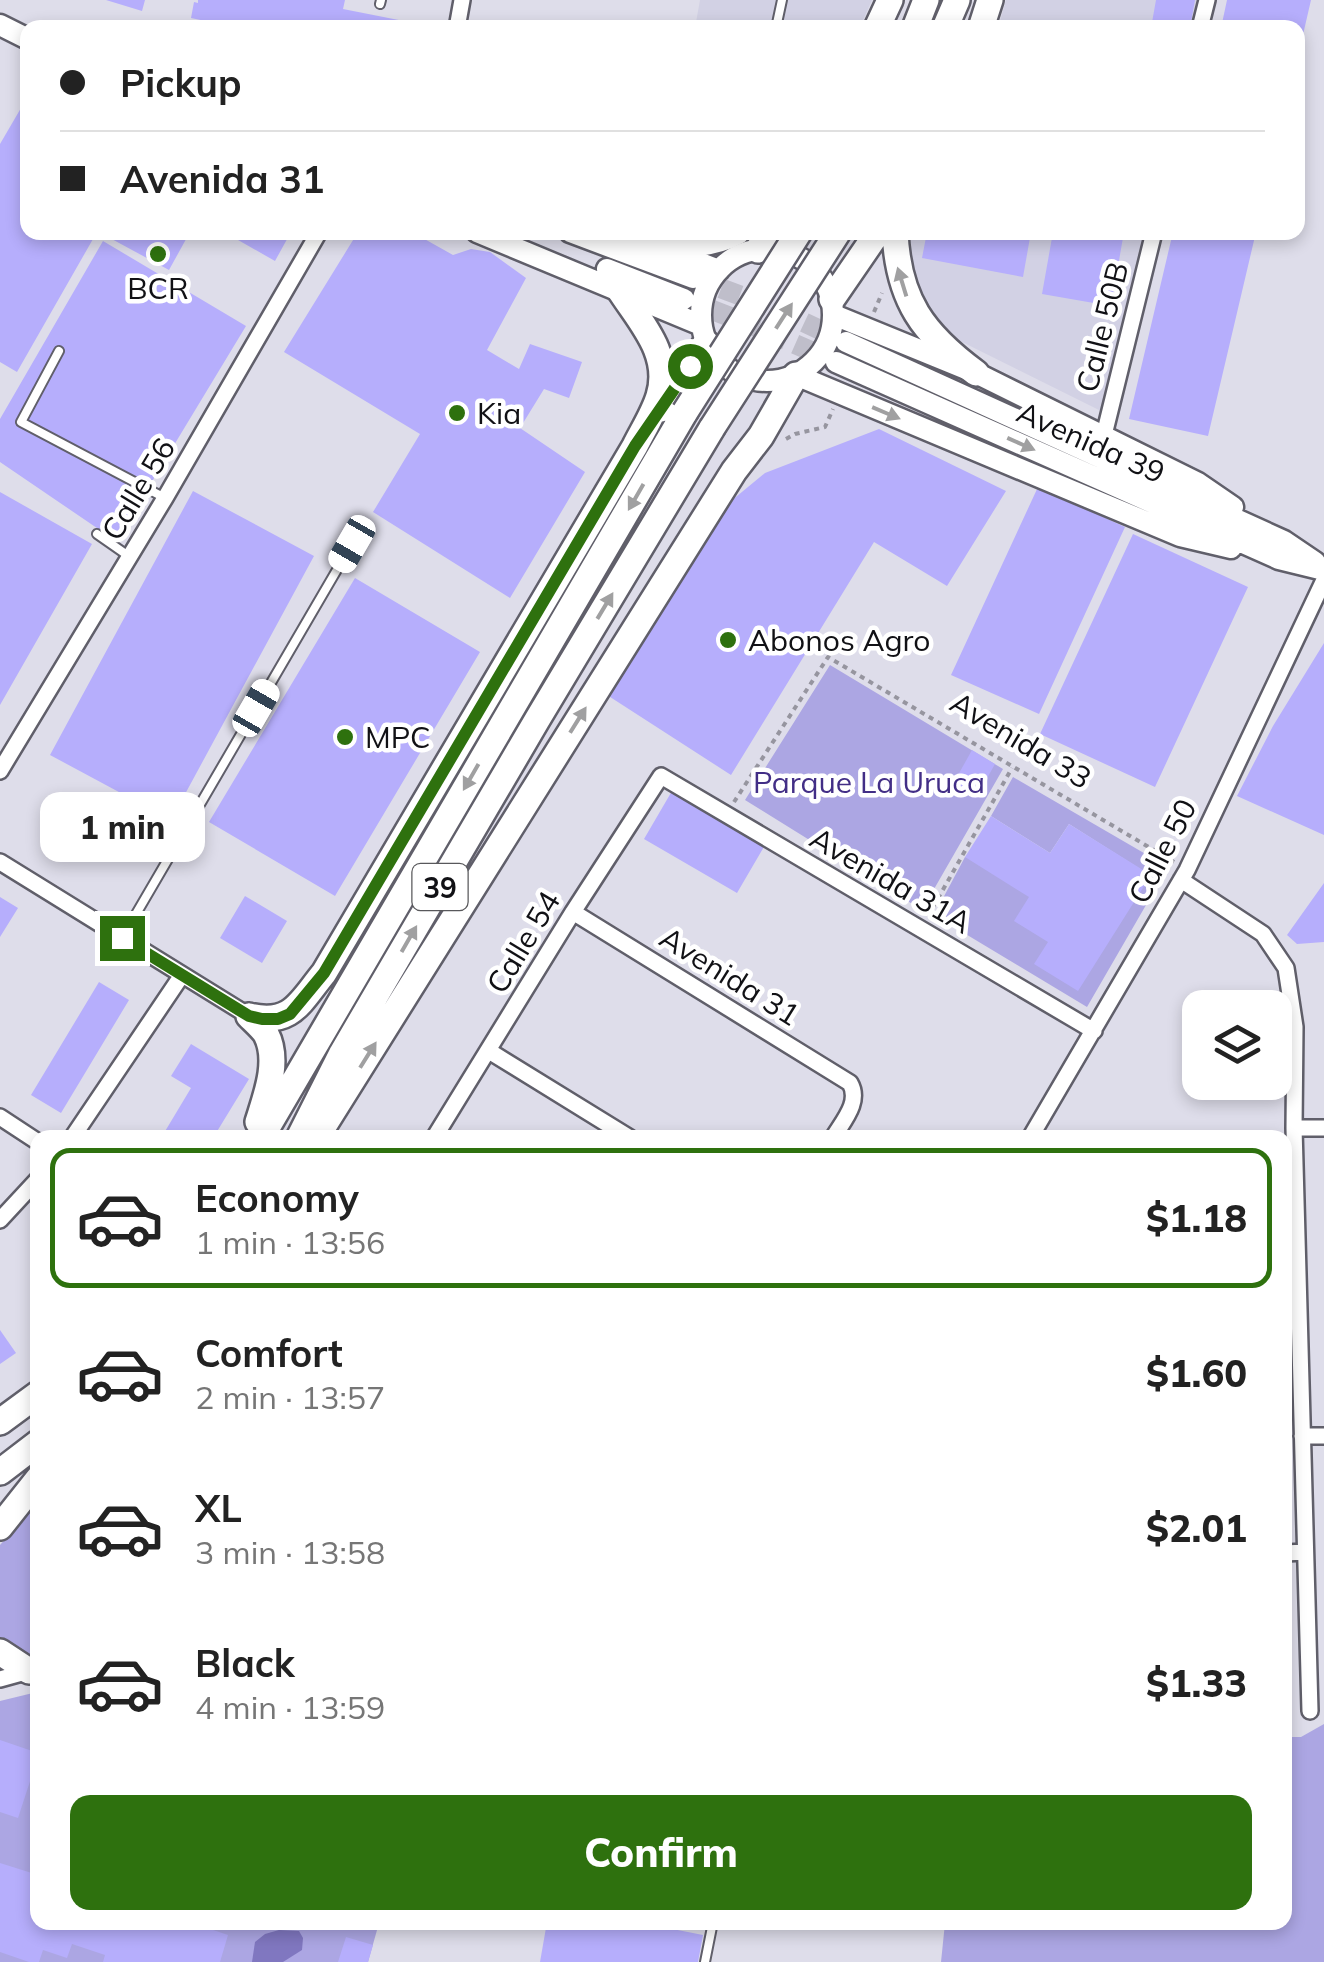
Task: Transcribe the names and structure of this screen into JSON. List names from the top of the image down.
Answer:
{
  "streets": {
    "highway": ["39"],
    "main road": ["Avenida 39"],
    "street": [
      "Calle 50B",
      "Calle 56",
      "Calle 50",
      "Avenida 31A",
      "Calle 54",
      "Avenida 31"
    ],
    "path": ["Avenida 33"]
  },
  "crossings": [
    ["Avenida 33", "Calle 50"],
    ["Avenida 33", "Avenida 31A"],
    ["Calle 50", "Avenida 31A"],
    ["Avenida 31A", "Calle 54"],
    ["Calle 54", "Avenida 31"]
  ],
  "parks": ["Parque La Uruca"],
  "places": [
    "BCR",
    "Kia",
    "Abonos Agro",
    "MPC"
  ],
  "page": {
    "banner": ["Pickup", "Avenida 31"],
    "bubble": "1 min",
    "list": [
      {
        "name": "Economy",
        "note": "1 min · 13:56",
        "value": "$1.18"
      },
      {
        "name": "Comfort",
        "note": "2 min · 13:57",
        "value": "$1.60"
      },
      {
        "name": "XL",
        "note": "3 min · 13:58",
        "value": "$2.01"
      },
      {
        "name": "Black",
        "note": "4 min · 13:59",
        "value": "$1.33"
      }
    ],
    "buttons": "Confirm"
  }
}
